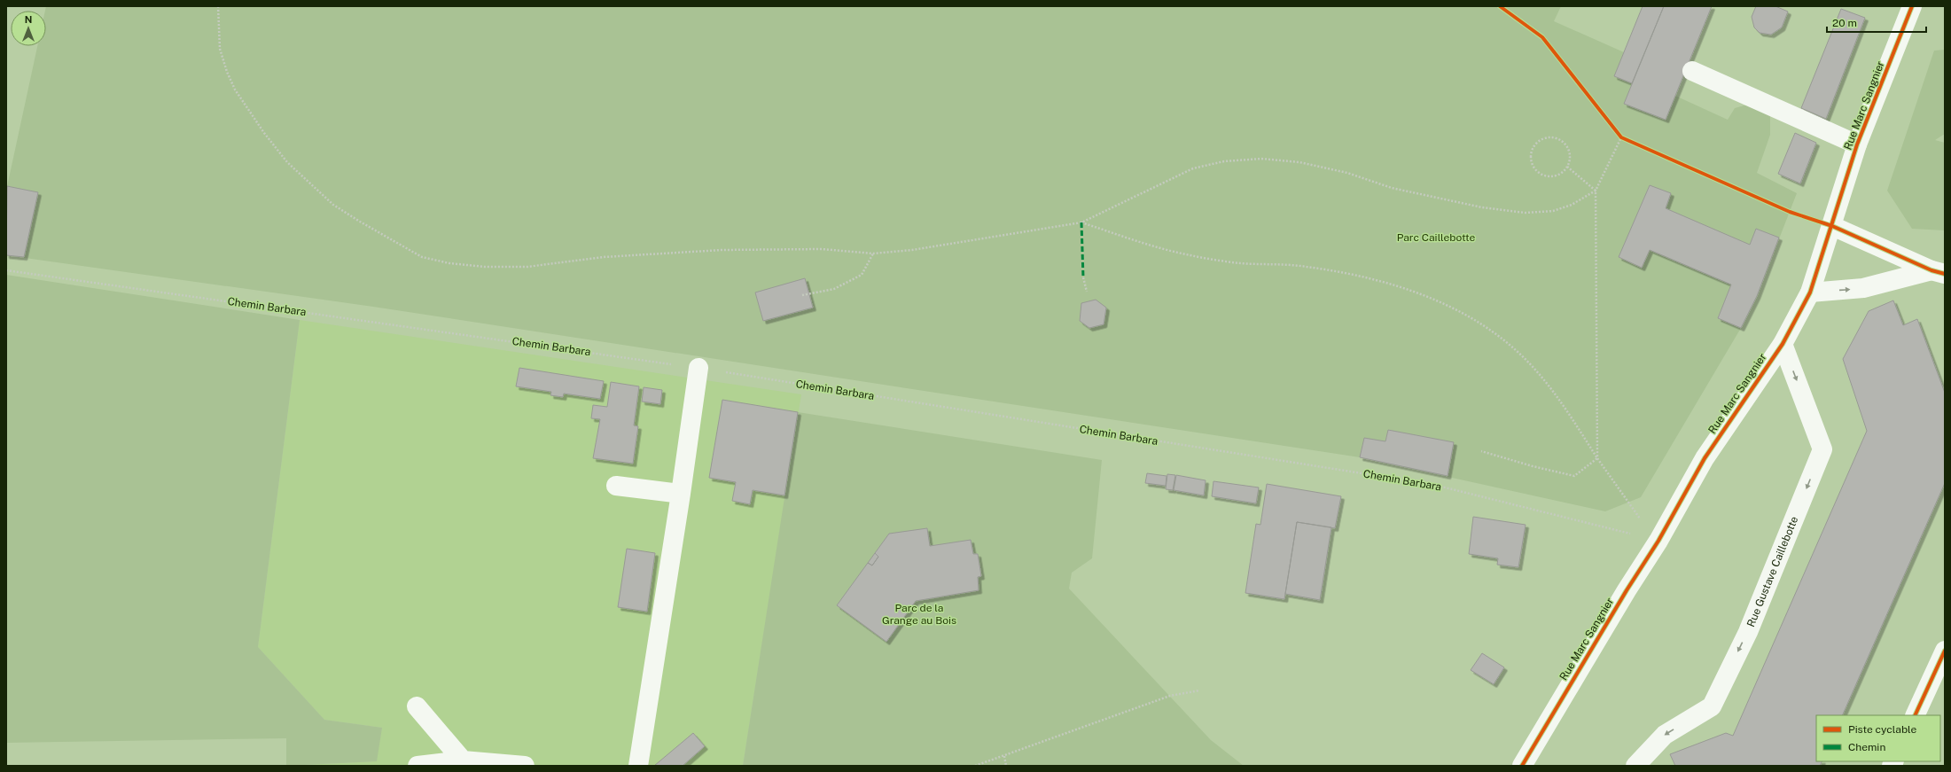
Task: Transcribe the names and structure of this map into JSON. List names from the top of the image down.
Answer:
{
  "streets": {
    "street": ["Rue Marc Sangnier", "Rue Gustave Caillebotte"],
    "path": ["Chemin Barbara"]
  },
  "crossings": [
    ["Rue Marc Sangnier", "Chemin Barbara"],
    ["Rue Marc Sangnier", "Rue Gustave Caillebotte"]
  ],
  "one_way": ["Rue Gustave Caillebotte"],
  "parks": ["Parc Caillebotte", "Parc de la Grange au Bois"],
  "legend": ["Piste cyclable", "Chemin"],
  "scale_bar": "20 m",
  "north": "top"
}
